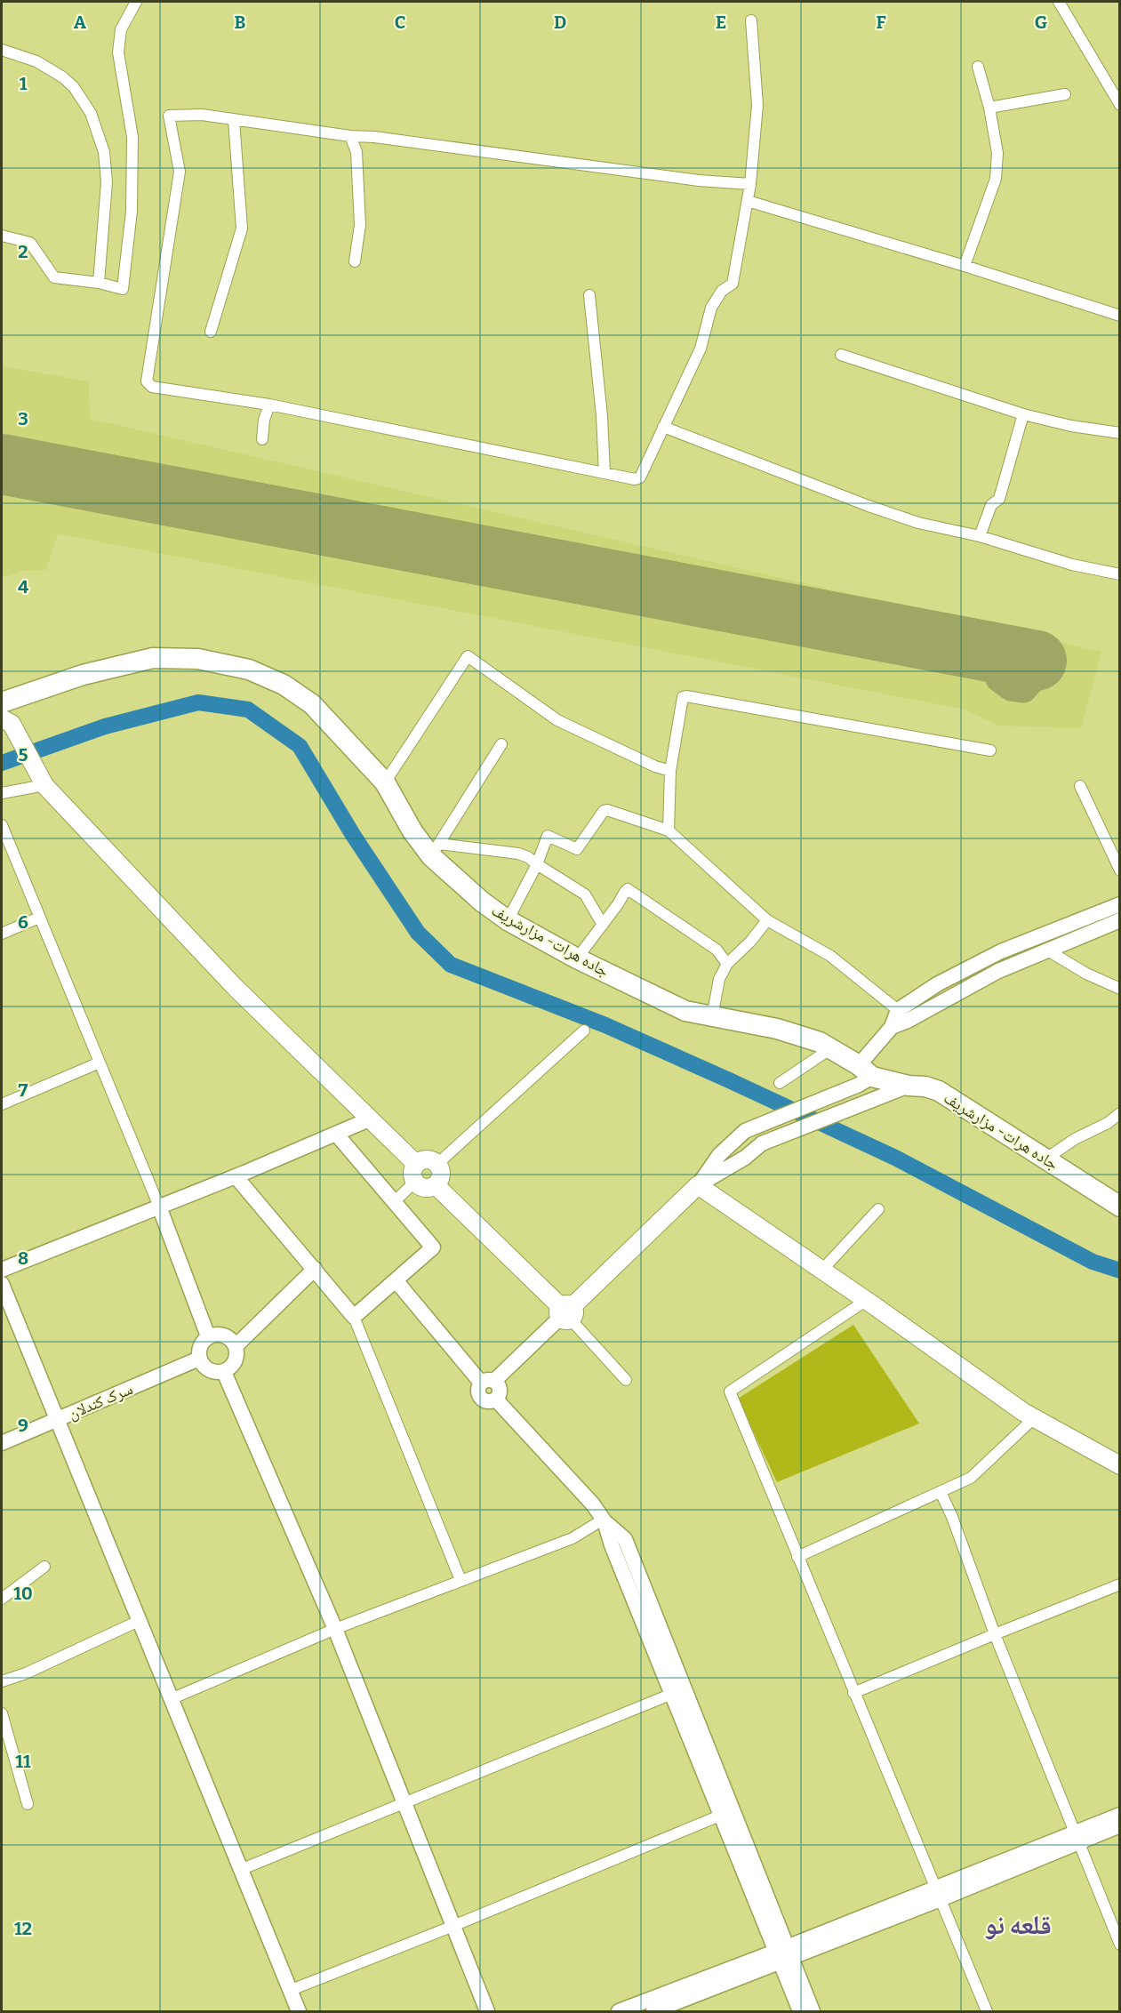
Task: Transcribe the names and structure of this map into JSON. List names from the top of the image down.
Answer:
{
  "streets": {
    "highway": ["جاده هرات- مزارشریف"],
    "street": ["سرک کندلان"]
  },
  "districts": ["قلعه نو"],
  "grid": {
    "columns": [
      "A",
      "B",
      "C",
      "D",
      "E",
      "F",
      "G"
    ],
    "rows": [
      "1",
      "2",
      "3",
      "4",
      "5",
      "6",
      "7",
      "8",
      "9",
      "10",
      "11",
      "12"
    ]
  }
}
